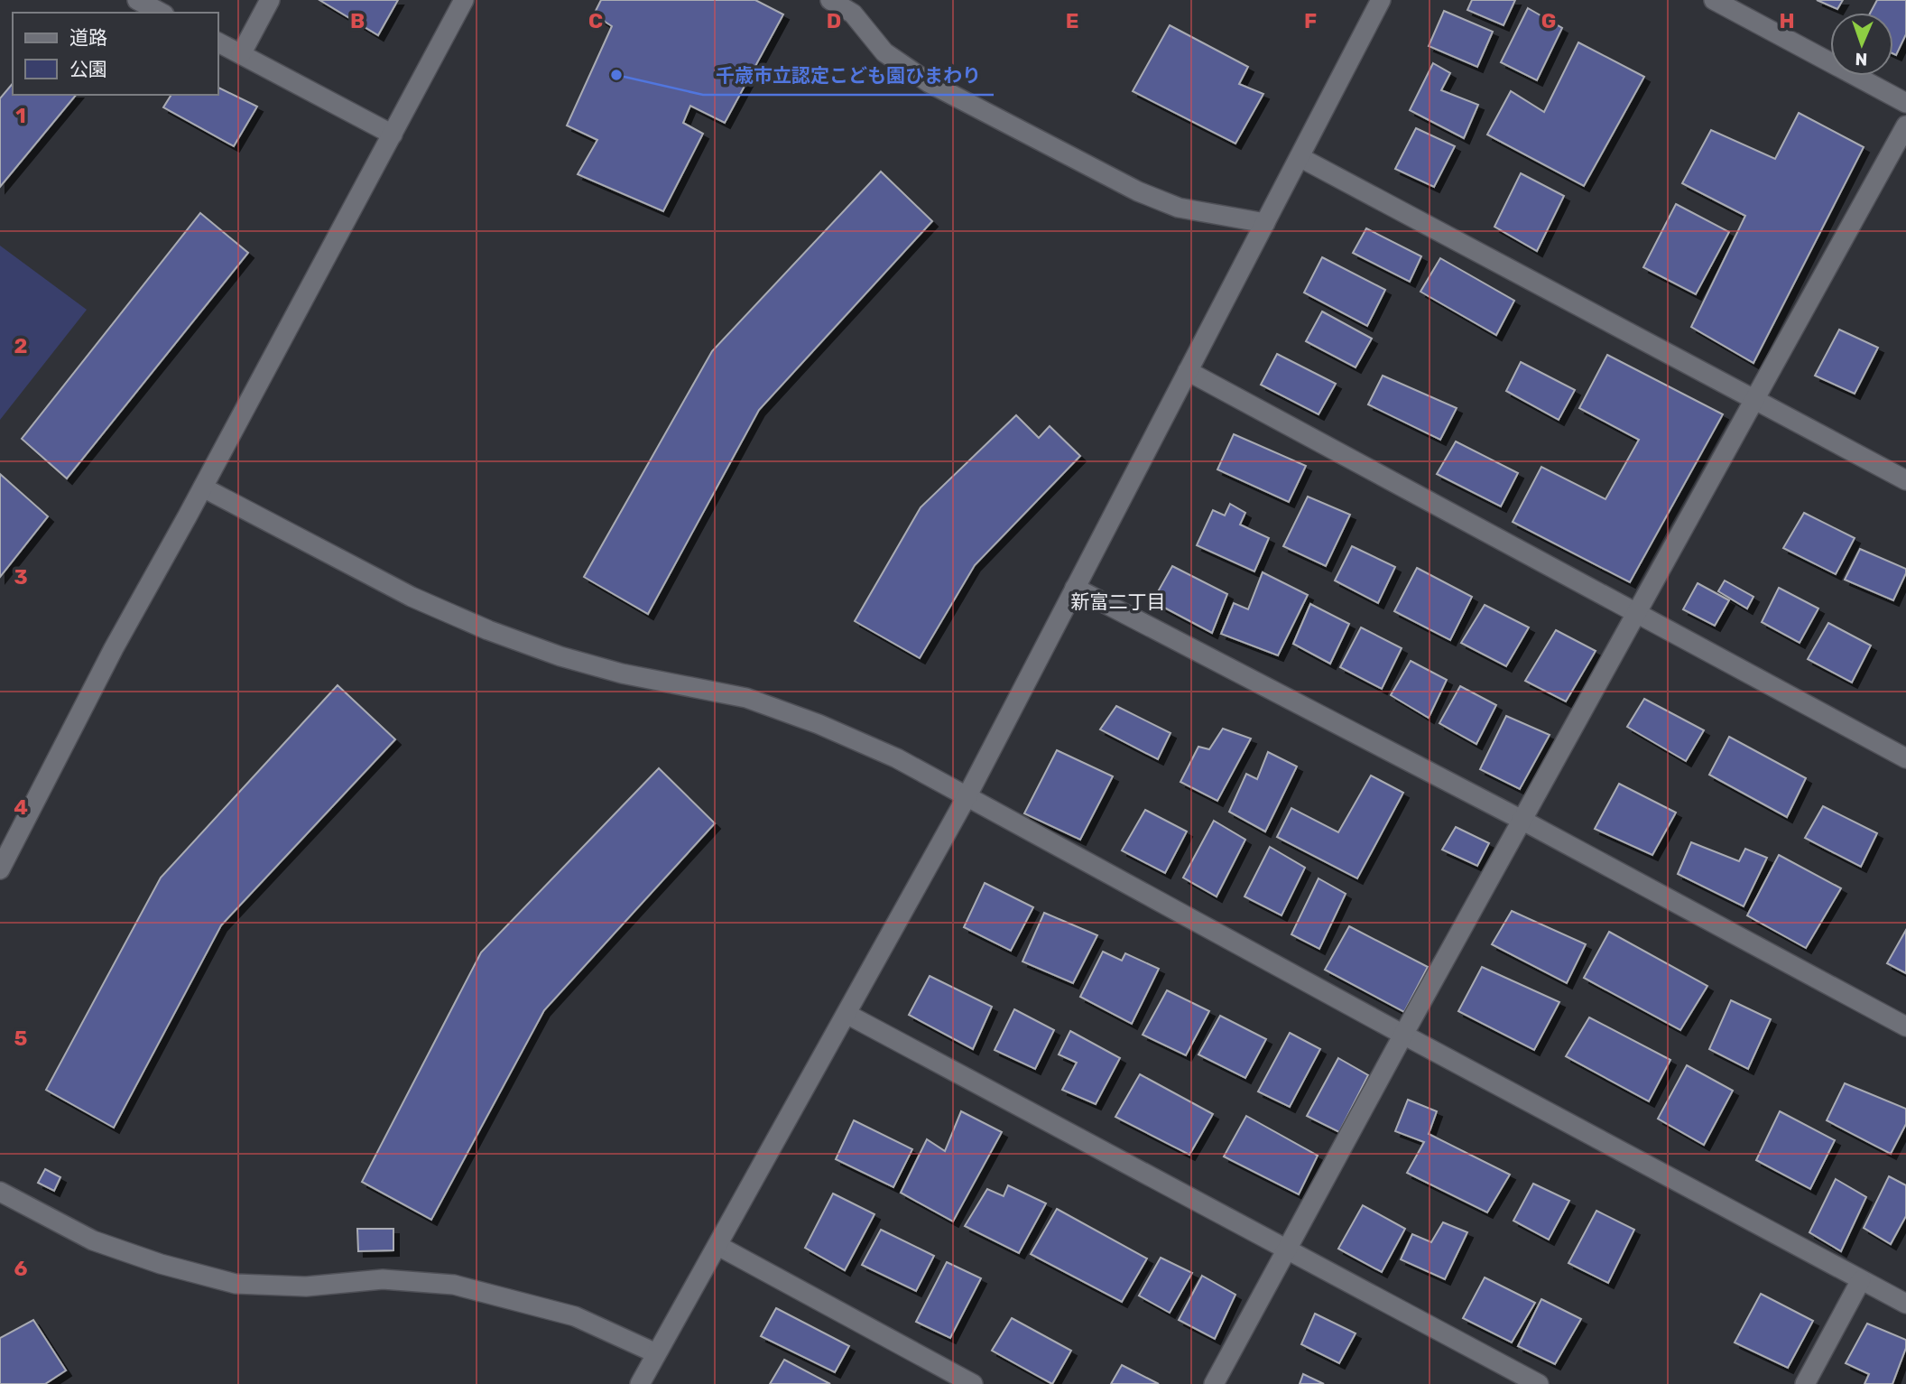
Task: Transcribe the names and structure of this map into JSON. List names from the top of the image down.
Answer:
{
  "districts": ["新富二丁目"],
  "places": ["千歳市立認定こども園ひまわり"],
  "legend": ["道路", "公園"],
  "north": "bottom",
  "grid": {
    "columns": [
      "B",
      "C",
      "D",
      "E",
      "F",
      "G",
      "H"
    ],
    "rows": [
      "1",
      "2",
      "3",
      "4",
      "5",
      "6"
    ]
  }
}
